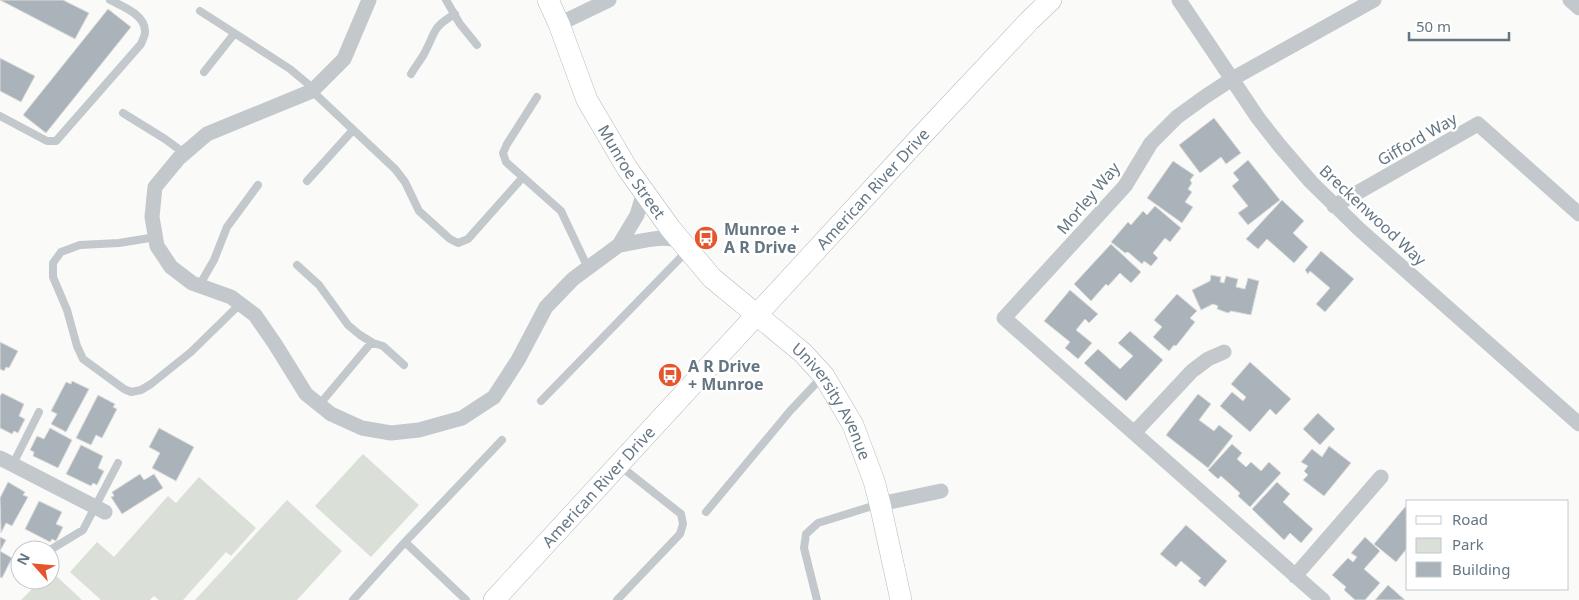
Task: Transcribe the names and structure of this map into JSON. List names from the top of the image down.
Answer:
{
  "streets": {
    "street": [
      "Gifford Way",
      "Munroe Street",
      "American River Drive",
      "Morley Way",
      "Breckenwood Way",
      "University Avenue"
    ]
  },
  "crossings": [
    ["Gifford Way", "Breckenwood Way"],
    ["Munroe Street", "American River Drive"],
    ["Munroe Street", "University Avenue"],
    ["American River Drive", "University Avenue"],
    ["Morley Way", "Breckenwood Way"]
  ],
  "places": {
    "bus stop": ["Munroe + A R Drive", "A R Drive + Munroe"]
  },
  "legend": ["Road", "Park", "Building"],
  "scale_bar": "50 m",
  "north": "top left"
}
